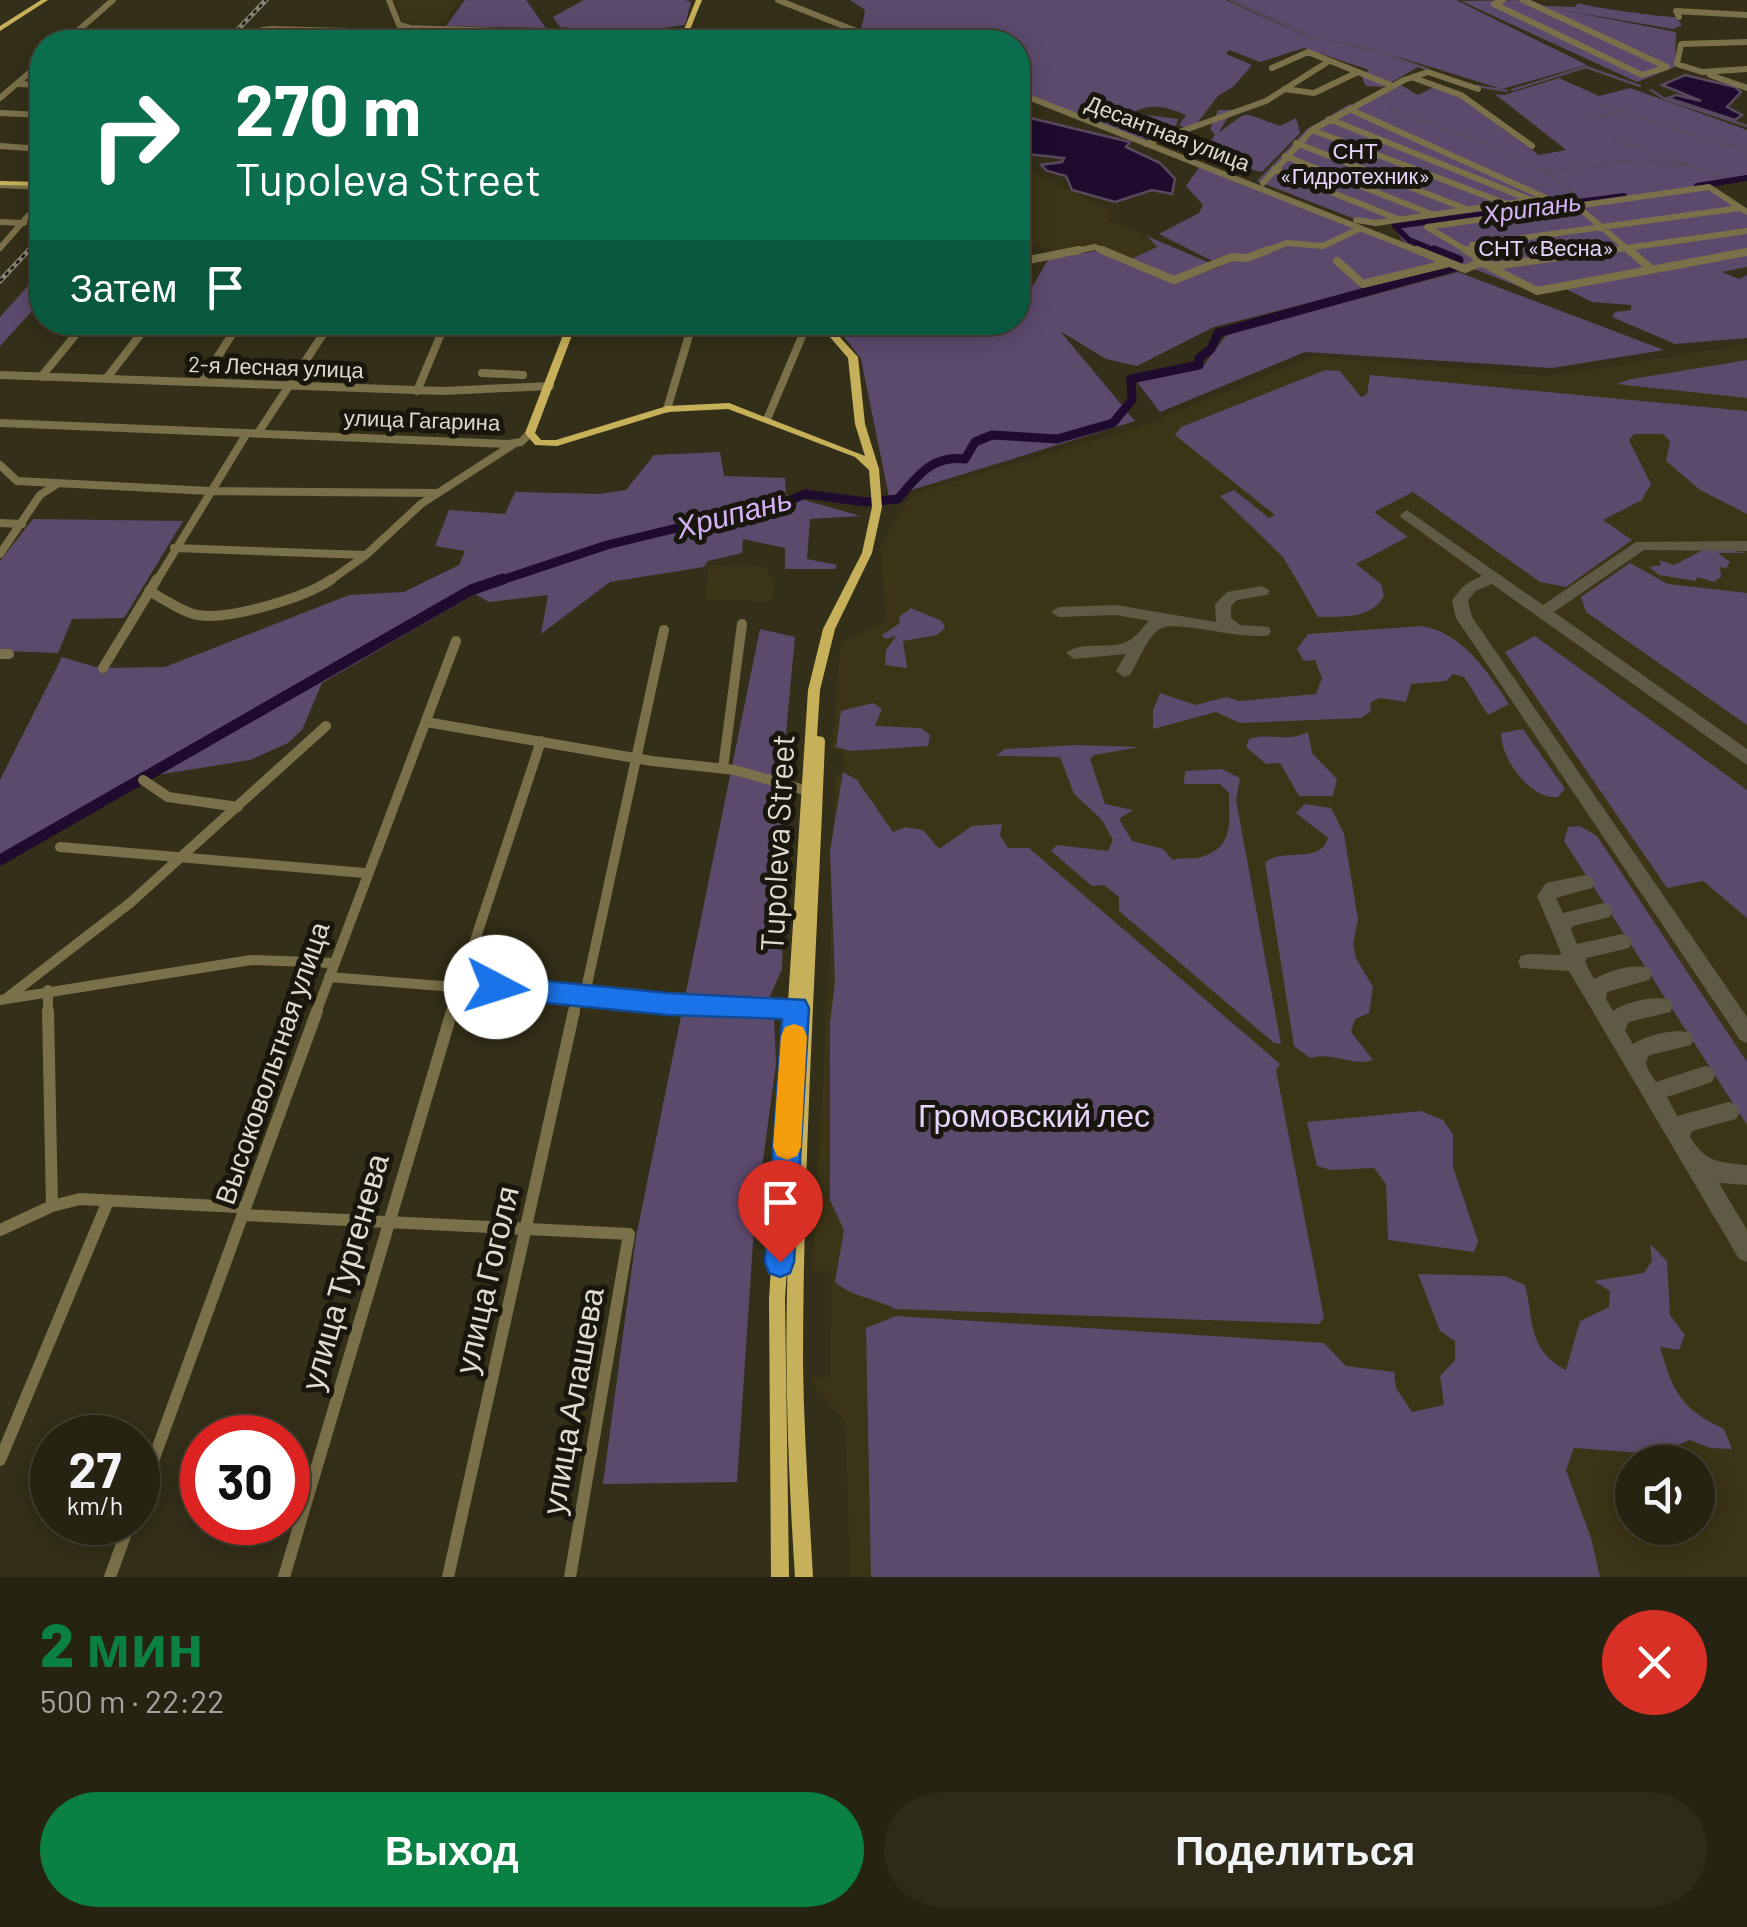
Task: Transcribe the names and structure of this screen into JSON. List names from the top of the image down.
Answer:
{
  "streets": {
    "main road": ["улица Гагарина", "Tupoleva Street"],
    "street": [
      "Десантная улица",
      "2-я Лесная улица",
      "Высоковольтная улица",
      "улица Тургенева",
      "улица Гоголя",
      "улица Алашева"
    ]
  },
  "crossings": [
    ["улица Гагарина", "Tupoleva Street"],
    ["улица Гоголя", "улица Алашева"]
  ],
  "water": ["Хрипань"],
  "parks": ["СНТ «Гидротехник»", "СНТ «Весна»", "Громовский лес"],
  "page": {
    "turn": ["270 m", "Tupoleva Street"],
    "then": "Затем",
    "speed": "27 km/h",
    "limit": "30",
    "heading": ["2 мин", "500 m · 22:22"],
    "buttons": ["Выход", "Поделиться"]
  }
}
